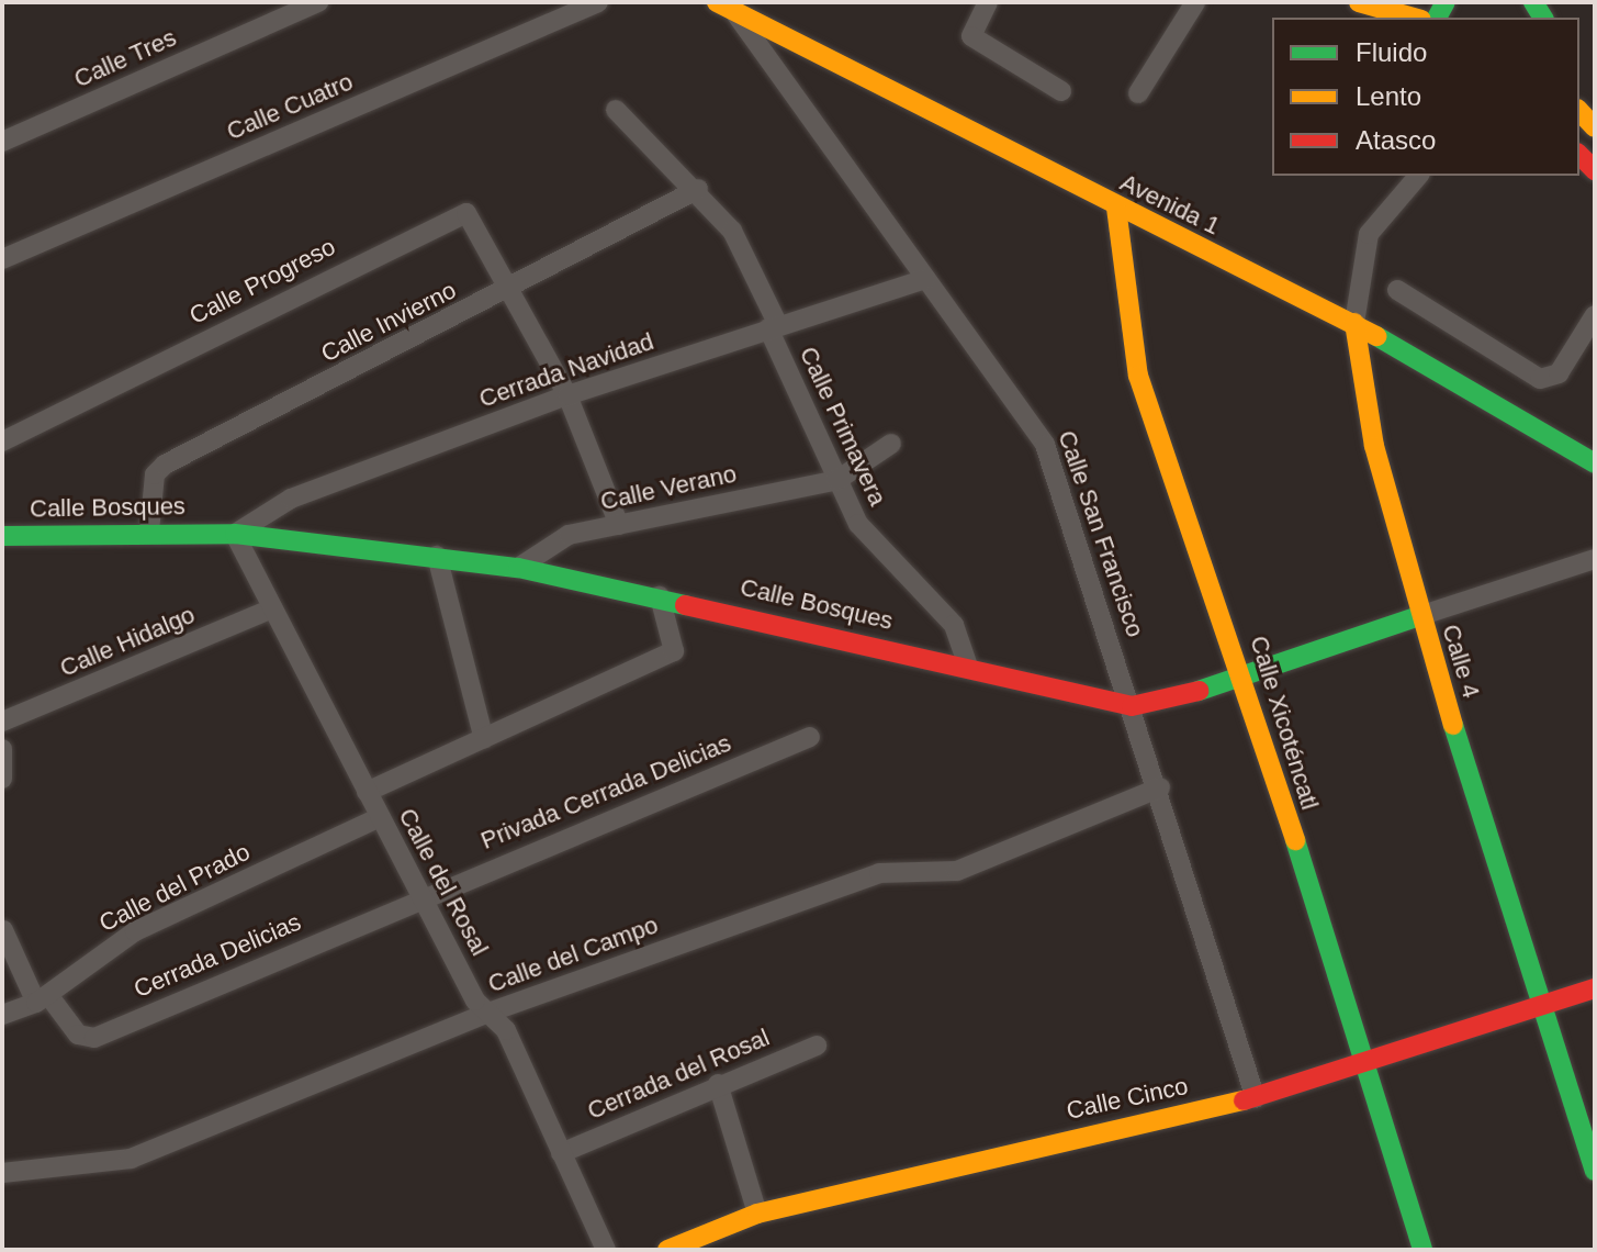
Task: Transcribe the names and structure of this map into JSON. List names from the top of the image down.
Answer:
{
  "streets": {
    "street": [
      "Calle Tres",
      "Calle Cuatro",
      "Avenida 1",
      "Calle Progreso",
      "Calle Invierno",
      "Cerrada Navidad",
      "Calle Primavera",
      "Calle Verano",
      "Calle Bosques",
      "Calle San Francisco",
      "Calle Hidalgo",
      "Calle 4",
      "Calle Xicoténcatl",
      "Privada Cerrada Delicias",
      "Calle del Rosal",
      "Calle del Prado",
      "Calle del Campo",
      "Cerrada Delicias",
      "Cerrada del Rosal",
      "Calle Cinco"
    ]
  },
  "crossings": [
    ["Avenida 1", "Calle San Francisco"],
    ["Avenida 1", "Calle 4"],
    ["Avenida 1", "Calle Xicoténcatl"],
    ["Calle Progreso", "Calle Invierno"],
    ["Calle Progreso", "Cerrada Navidad"],
    ["Calle Progreso", "Calle Verano"],
    ["Calle Invierno", "Calle Primavera"],
    ["Calle Invierno", "Calle Bosques"],
    ["Cerrada Navidad", "Calle Primavera"],
    ["Cerrada Navidad", "Calle Bosques"],
    ["Cerrada Navidad", "Calle San Francisco"],
    ["Cerrada Navidad", "Calle del Rosal"],
    ["Calle Primavera", "Calle Verano"],
    ["Calle Primavera", "Calle Bosques"],
    ["Calle Verano", "Calle Bosques"],
    ["Calle Bosques", "Calle San Francisco"],
    ["Calle Bosques", "Calle 4"],
    ["Calle Bosques", "Calle Xicoténcatl"],
    ["Calle Bosques", "Calle del Rosal"],
    ["Calle San Francisco", "Calle del Campo"],
    ["Calle San Francisco", "Calle Cinco"],
    ["Calle Hidalgo", "Calle del Rosal"],
    ["Calle 4", "Calle Cinco"],
    ["Calle Xicoténcatl", "Calle Cinco"],
    ["Privada Cerrada Delicias", "Calle del Rosal"],
    ["Privada Cerrada Delicias", "Cerrada Delicias"],
    ["Calle del Rosal", "Calle del Prado"],
    ["Calle del Rosal", "Calle del Campo"],
    ["Calle del Rosal", "Cerrada Delicias"],
    ["Calle del Rosal", "Cerrada del Rosal"],
    ["Calle del Prado", "Cerrada Delicias"]
  ],
  "legend": ["Fluido", "Lento", "Atasco"]
}
